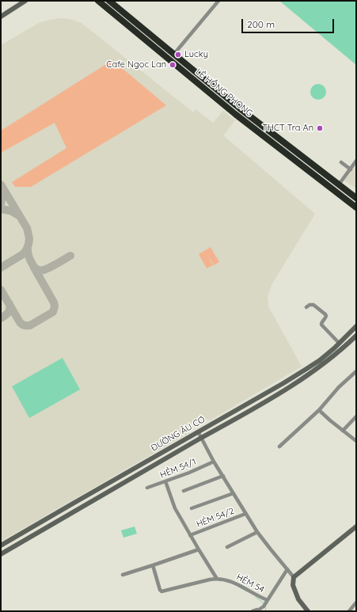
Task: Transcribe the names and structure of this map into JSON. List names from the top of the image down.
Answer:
{
  "streets": {
    "highway": ["LÊ HỒNG PHONG"],
    "street": [
      "ĐƯỜNG ÂU CƠ",
      "HẺM 54/1",
      "HẺM 54/2",
      "HẺM 54"
    ]
  },
  "places": ["Lucky", "Cafe Ngọc Lan", "THCT Tra An"],
  "scale_bar": "200 m"
}
